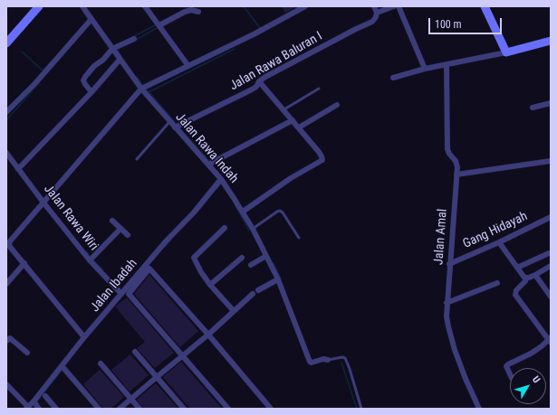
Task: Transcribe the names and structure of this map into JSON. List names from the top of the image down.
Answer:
{
  "streets": {
    "street": [
      "Jalan Rawa Baluran I",
      "Jalan Rawa Indah",
      "Jalan Rawa Wiri",
      "Gang Hidayah",
      "Jalan Amal",
      "Jalan Ibadah"
    ]
  },
  "crossings": [
    ["Jalan Rawa Baluran I", "Jalan Rawa Indah"],
    ["Jalan Rawa Indah", "Jalan Ibadah"],
    ["Jalan Rawa Wiri", "Jalan Ibadah"],
    ["Gang Hidayah", "Jalan Amal"]
  ],
  "scale_bar": "100 m",
  "north": "top right"
}
